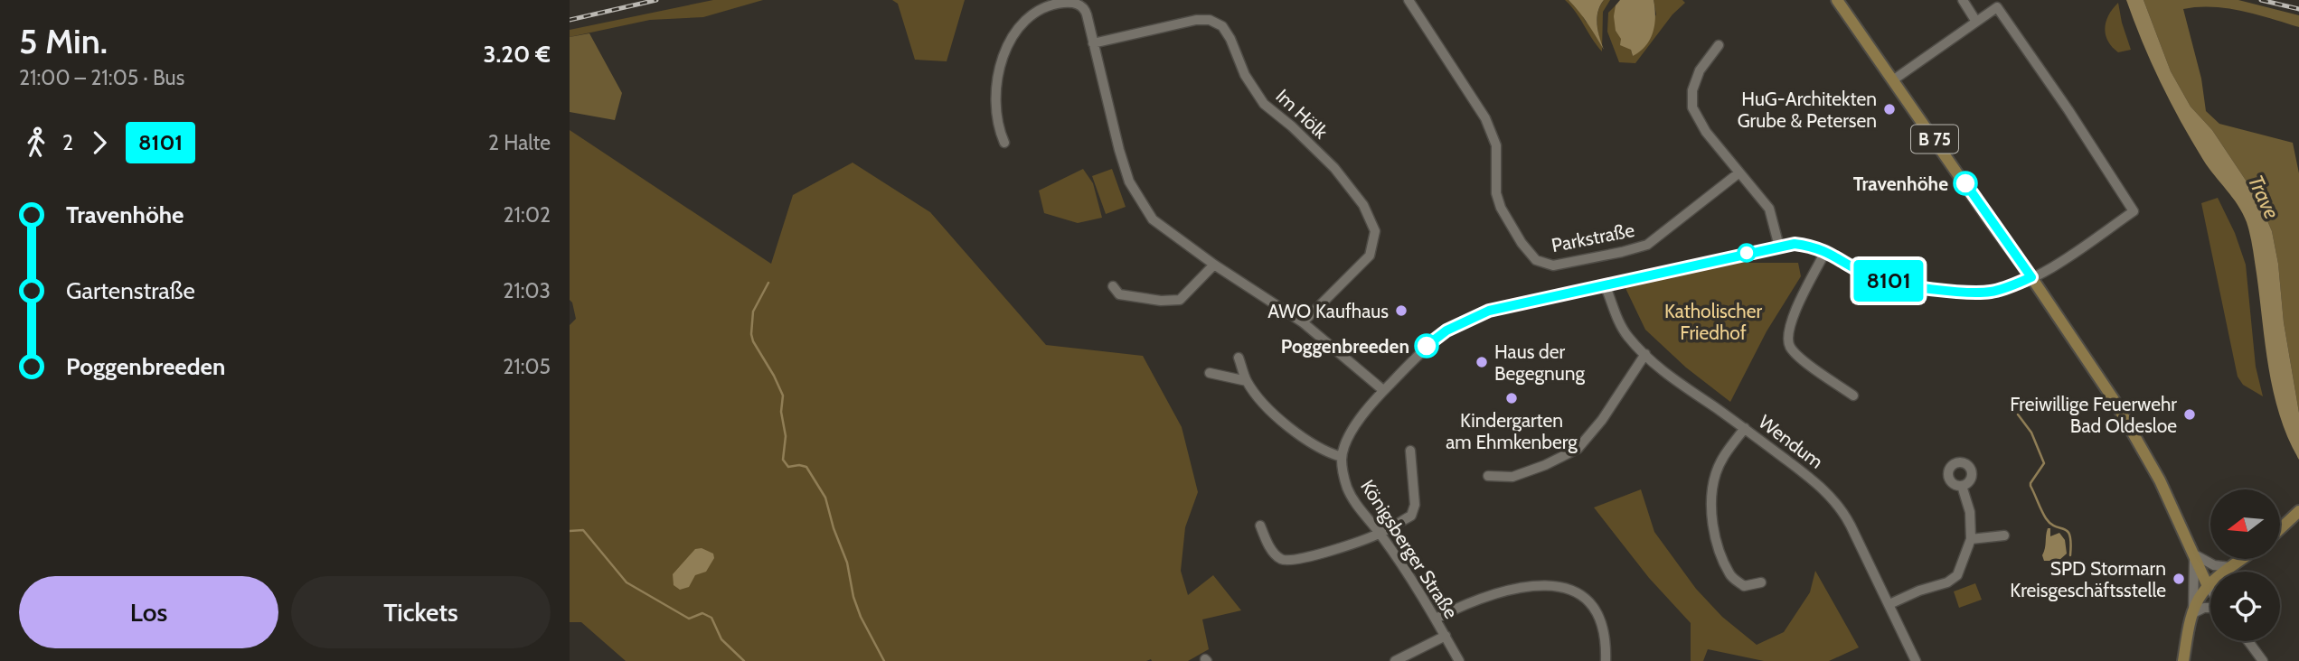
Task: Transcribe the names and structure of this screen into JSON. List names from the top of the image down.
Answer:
{
  "streets": {
    "main road": ["B 75"],
    "street": [
      "Im Hölk",
      "Parkstraße",
      "Wendum",
      "Königsberger Straße"
    ]
  },
  "water": ["Trave"],
  "parks": ["Katholischer Friedhof"],
  "places": [
    "HuG-Architekten Grube & Petersen",
    "Travenhöhe",
    "AWO Kaufhaus",
    "Poggenbreeden",
    "Haus der Begegnung",
    "Kindergarten am Ehmkenberg",
    "Freiwillige Feuerwehr Bad Oldesloe",
    "SPD Stormarn Kreisgeschäftsstelle"
  ],
  "lines": ["bus line 8101"],
  "north": "left",
  "page": {
    "heading": ["5 Min.", "21:00 – 21:05 · Bus", "3.20 €"],
    "on_map": "8101",
    "legs": ["2", "8101", "2 Halte"],
    "list": [
      {
        "name": "Travenhöhe",
        "value": "21:02"
      },
      {
        "name": "Gartenstraße",
        "value": "21:03"
      },
      {
        "name": "Poggenbreeden",
        "value": "21:05"
      }
    ],
    "buttons": ["Los", "Tickets"]
  }
}
